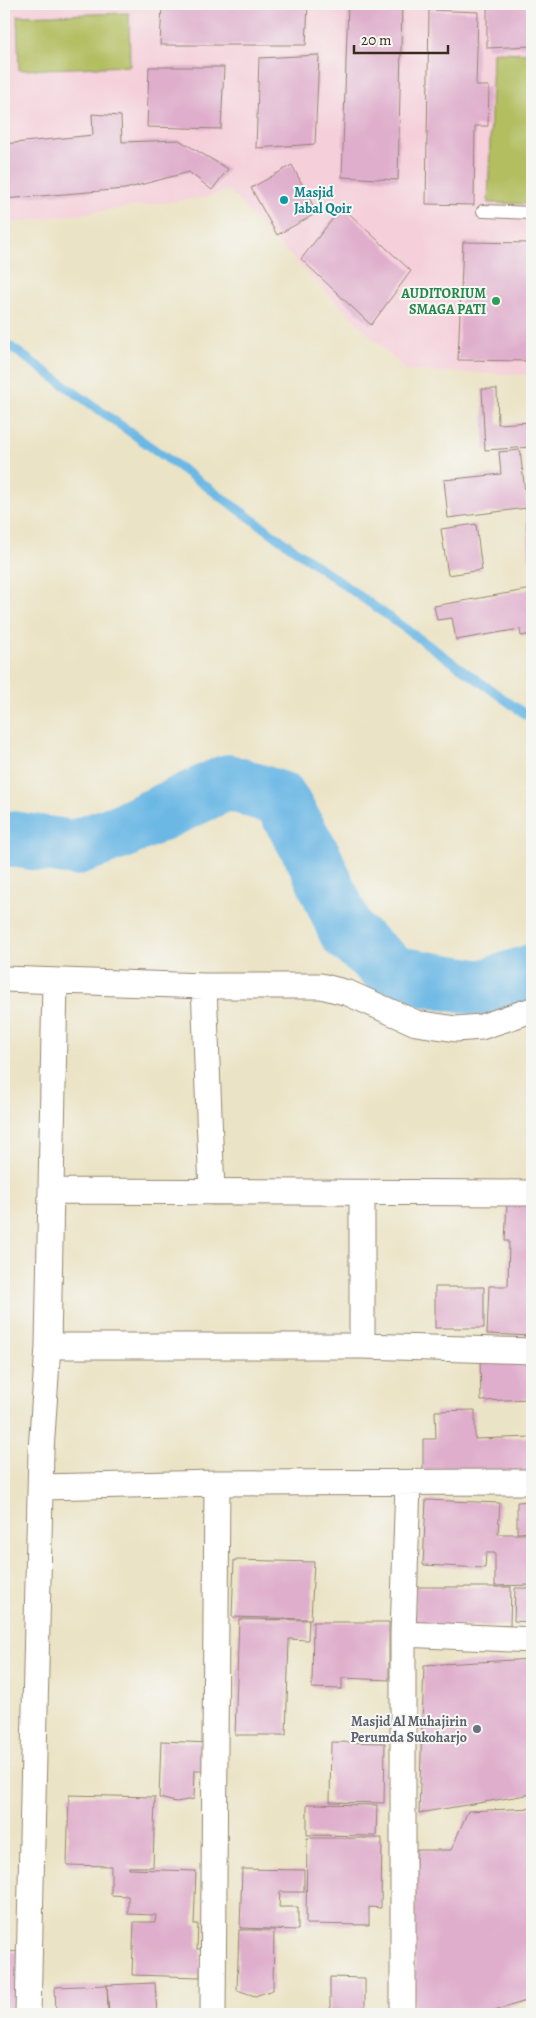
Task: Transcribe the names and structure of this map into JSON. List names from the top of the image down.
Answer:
{
  "places": ["Masjid Jabal Qoir", "AUDITORIUM SMAGA PATI", "Masjid Al Muhajirin Perumda Sukoharjo"],
  "scale_bar": "20 m"
}
